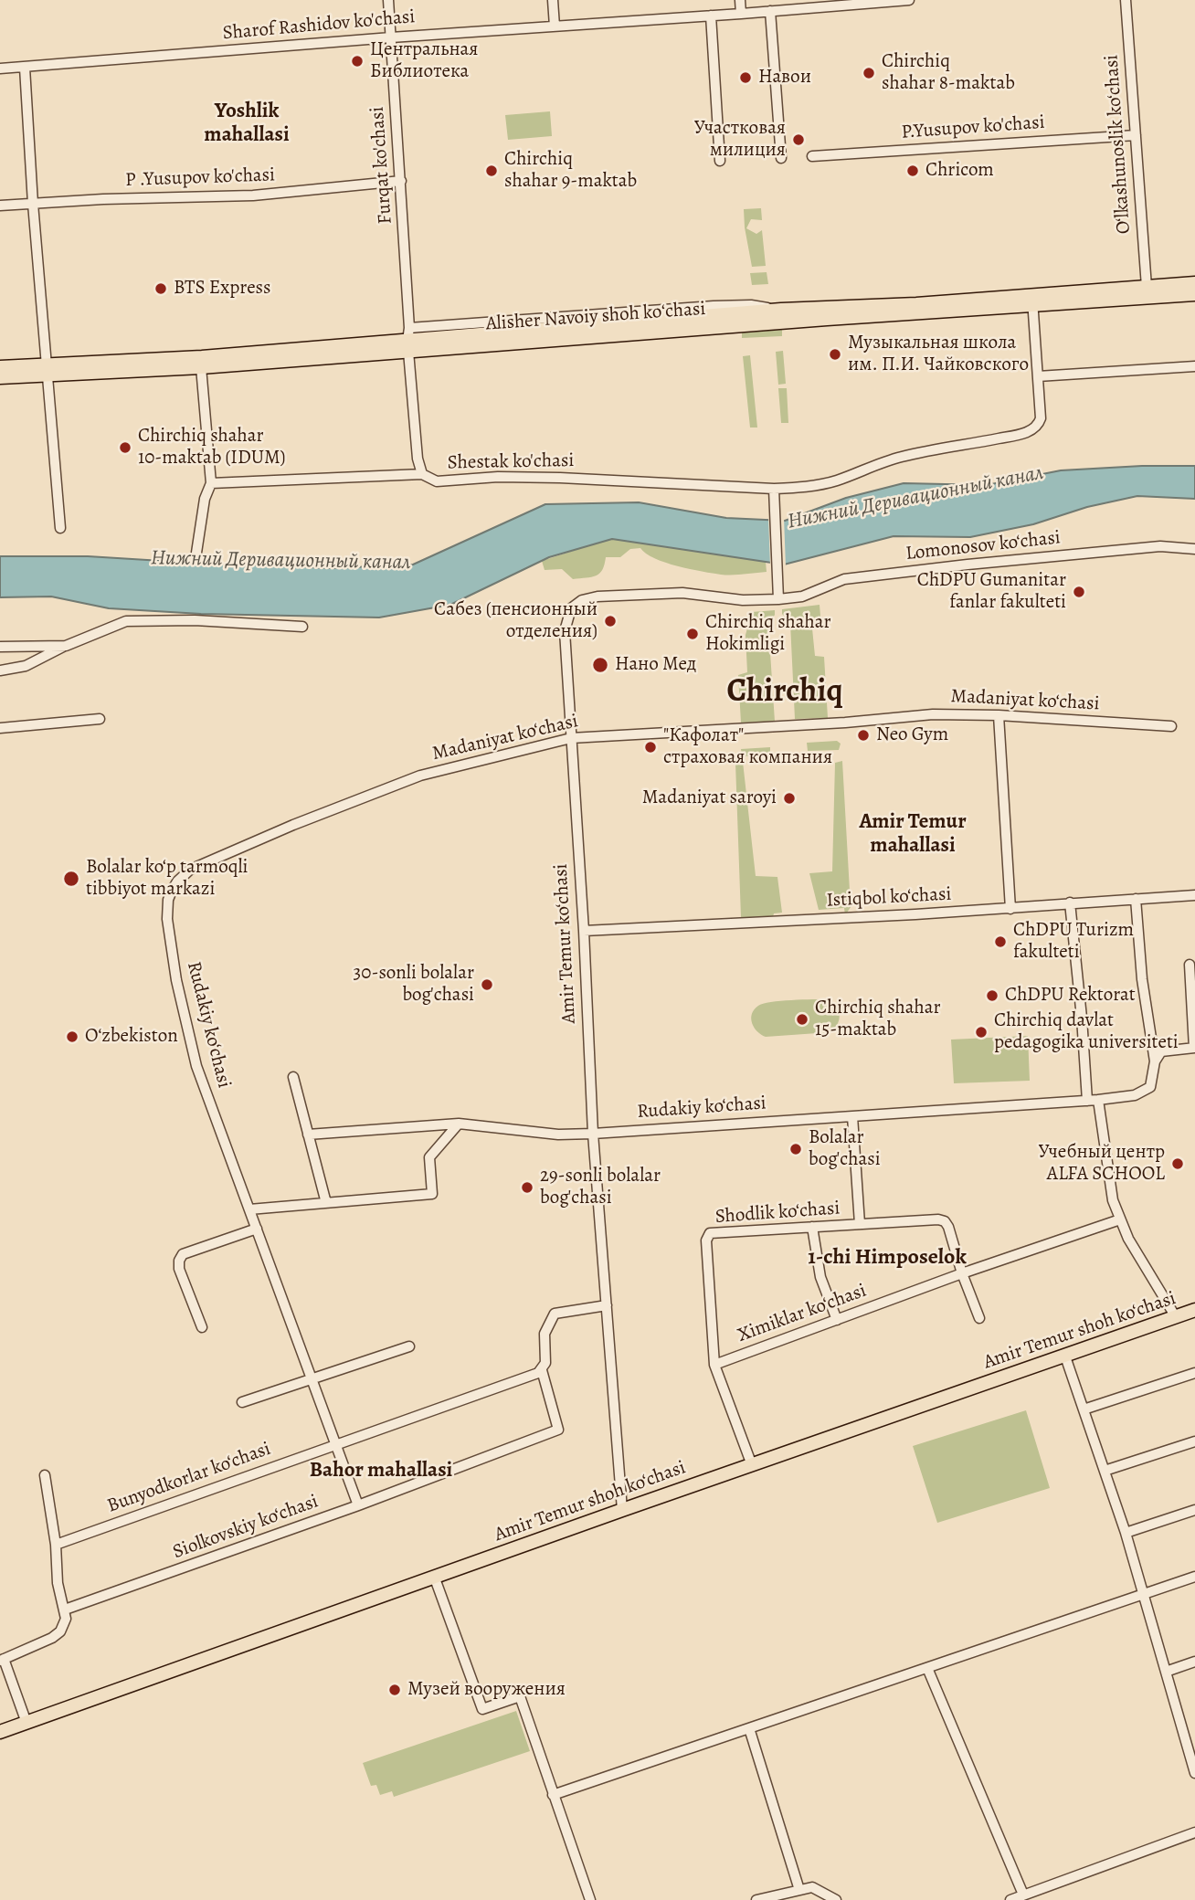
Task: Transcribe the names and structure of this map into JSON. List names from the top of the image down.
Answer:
{
  "streets": {
    "main road": ["Alisher Navoiy shoh koʻchasi", "Amir Temur shoh ko‘chasi"],
    "street": [
      "Sharof Rashidov ko'chasi",
      "P.Yusupov ko'chasi",
      "O‘lkashunoslik ko‘chasi",
      "Furqat ko'chasi",
      "P .Yusupov ko'chasi",
      "Shestak ko'chasi",
      "Lomonosov ko‘chasi",
      "Madaniyat ko‘chasi",
      "Istiqbol ko‘chasi",
      "Amir Temur ko‘chasi",
      "Rudakiy ko‘chasi",
      "Shodlik ko‘chasi",
      "Ximiklar ko‘chasi",
      "Bunyodkorlar ko‘chasi",
      "Siolkovskiy ko‘chasi"
    ]
  },
  "crossings": [
    ["Sharof Rashidov ko'chasi", "Furqat ko'chasi"],
    ["P.Yusupov ko'chasi", "O‘lkashunoslik ko‘chasi"],
    ["O‘lkashunoslik ko‘chasi", "Alisher Navoiy shoh koʻchasi"],
    ["Furqat ko'chasi", "P .Yusupov ko'chasi"],
    ["Furqat ko'chasi", "Alisher Navoiy shoh koʻchasi"],
    ["Furqat ko'chasi", "Shestak ko'chasi"],
    ["Alisher Navoiy shoh koʻchasi", "Shestak ko'chasi"],
    ["Lomonosov ko‘chasi", "Amir Temur ko‘chasi"],
    ["Madaniyat ko‘chasi", "Amir Temur ko‘chasi"],
    ["Madaniyat ko‘chasi", "Rudakiy ko‘chasi"],
    ["Istiqbol ko‘chasi", "Amir Temur ko‘chasi"],
    ["Amir Temur ko‘chasi", "Rudakiy ko‘chasi"],
    ["Amir Temur ko‘chasi", "Amir Temur shoh ko‘chasi"],
    ["Shodlik ko‘chasi", "Ximiklar ko‘chasi"],
    ["Shodlik ko‘chasi", "Amir Temur shoh ko‘chasi"],
    ["Bunyodkorlar ko‘chasi", "Siolkovskiy ko‘chasi"]
  ],
  "districts": [
    "Yoshlik mahallasi",
    "Chirchiq",
    "Amir Temur mahallasi",
    "1-chi Himposelok",
    "Bahor mahallasi"
  ],
  "water": ["Нижний Деривационный канал"],
  "places": [
    "Центральная Библиотека",
    "Chirchiq shahar 8-maktab",
    "Навои",
    "Участковая милиция",
    "Chirchiq shahar 9-maktab",
    "Chricom",
    "BTS Express",
    "Музыкальная школа им. П.И. Чайковского",
    "Chirchiq shahar 10-maktab (IDUM)",
    "ChDPU Gumanitar fanlar fakulteti",
    "Сабез (пенсионный отделения)",
    "Chirchiq shahar Hokimligi",
    "Нано Мед",
    "Neo Gym",
    "\"Кафолат\" страховая компания",
    "Madaniyat saroyi",
    "Bolalar ko‘p tarmoqli tibbiyot markazi",
    "ChDPU Turizm fakulteti",
    "30-sonli bolalar bog'chasi",
    "ChDPU Rektorat",
    "Chirchiq shahar 15-maktab",
    "Chirchiq davlat pedagogika universiteti",
    "Oʻzbekiston",
    "Bolalar bog'chasi",
    "Учебный центр ALFA SCHOOL",
    "29-sonli bolalar bog'chasi",
    "Музей вооружения"
  ]
}
